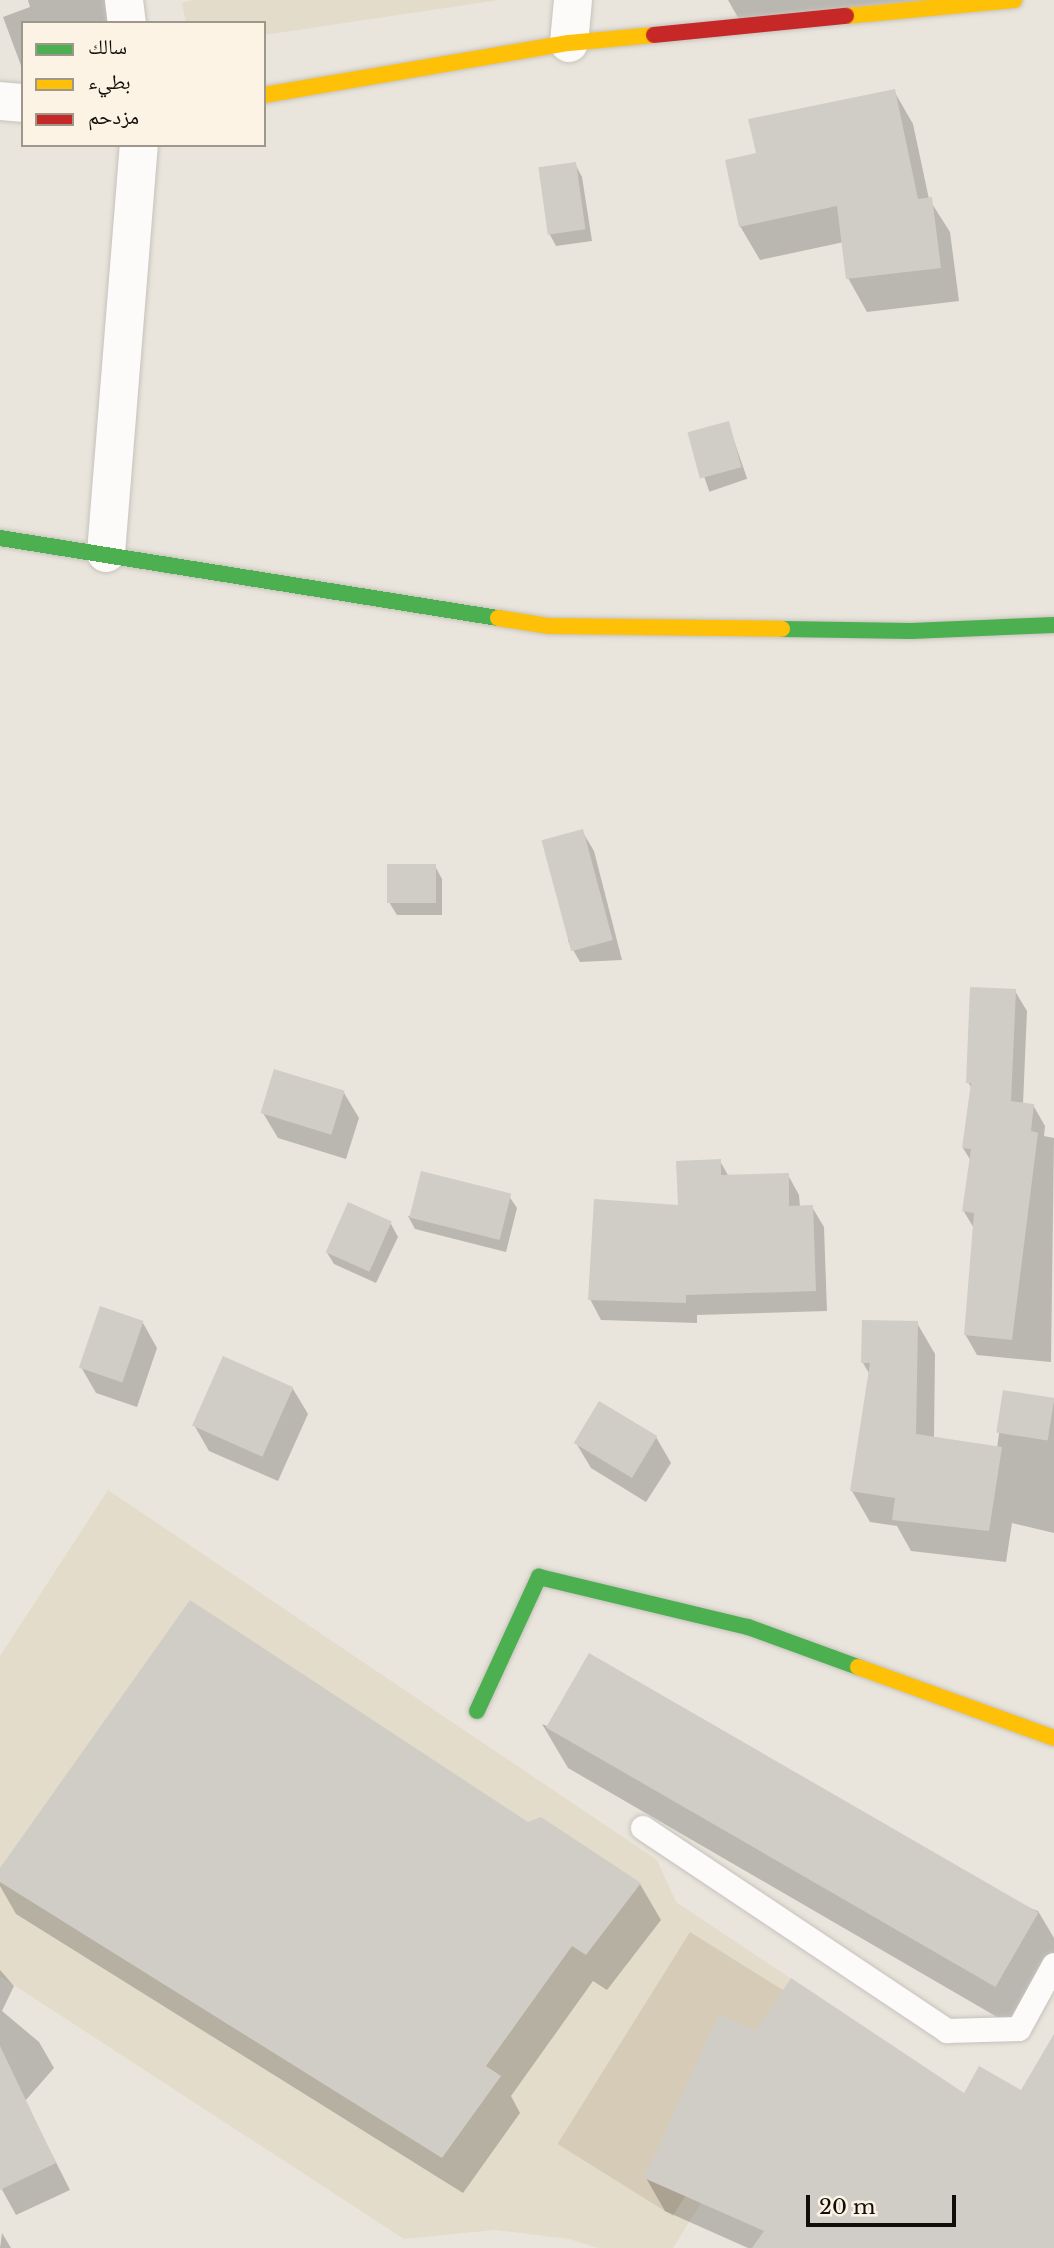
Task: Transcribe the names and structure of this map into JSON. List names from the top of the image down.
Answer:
{
  "legend": ["سالك", "بطيء", "مزدحم"],
  "scale_bar": "20 m"
}
